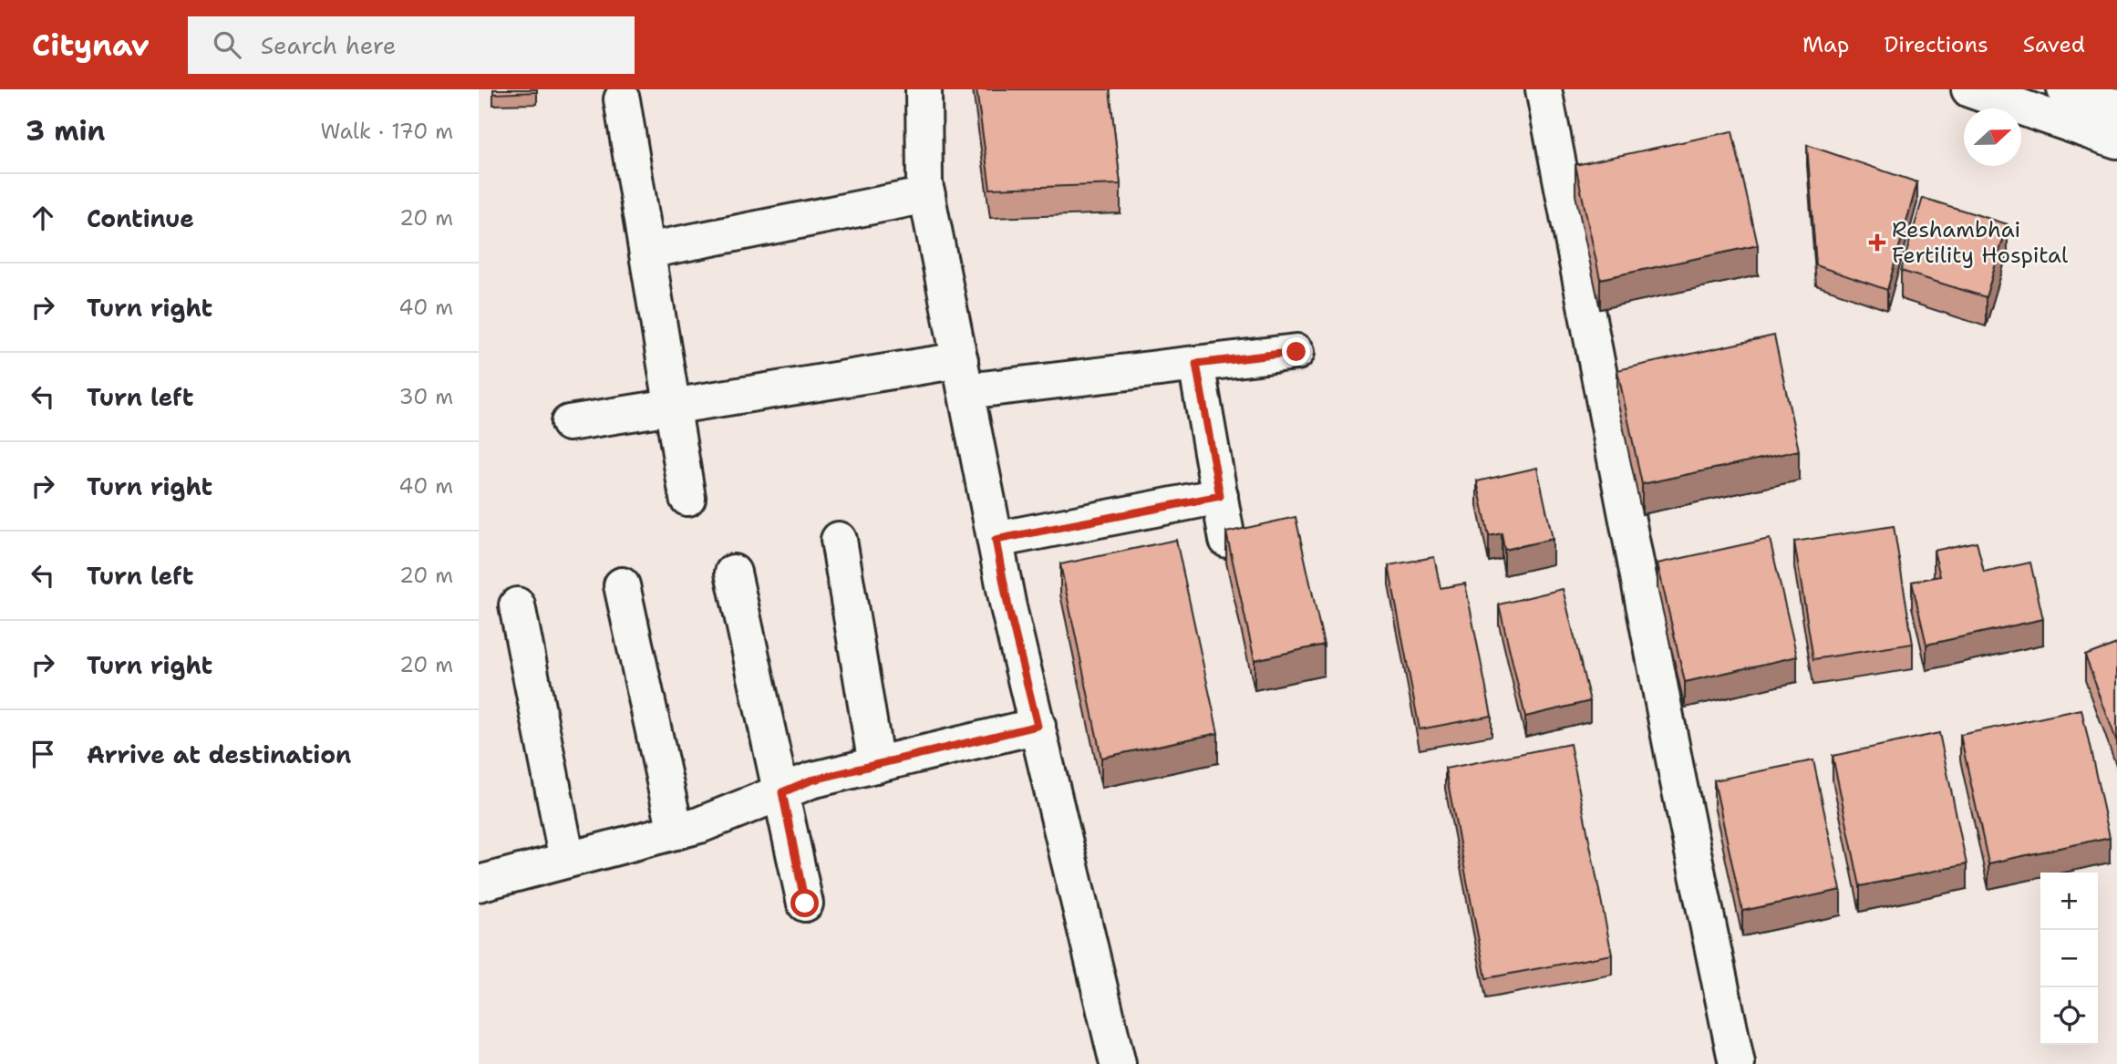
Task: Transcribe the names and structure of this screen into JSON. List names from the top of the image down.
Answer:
{
  "places": {
    "health": ["Reshambhai Fertility Hospital"]
  },
  "north": "right",
  "page": {
    "header": "Citynav",
    "search": "Search here",
    "nav": ["Map", "Directions", "Saved"],
    "heading": ["3 min", "Walk · 170 m"],
    "list": [
      ["Continue", "20 m"],
      ["Turn right", "40 m"],
      ["Turn left", "30 m"],
      ["Turn right", "40 m"],
      ["Turn left", "20 m"],
      ["Turn right", "20 m"],
      "Arrive at destination"
    ],
    "map_buttons": ["+", "−"]
  }
}
